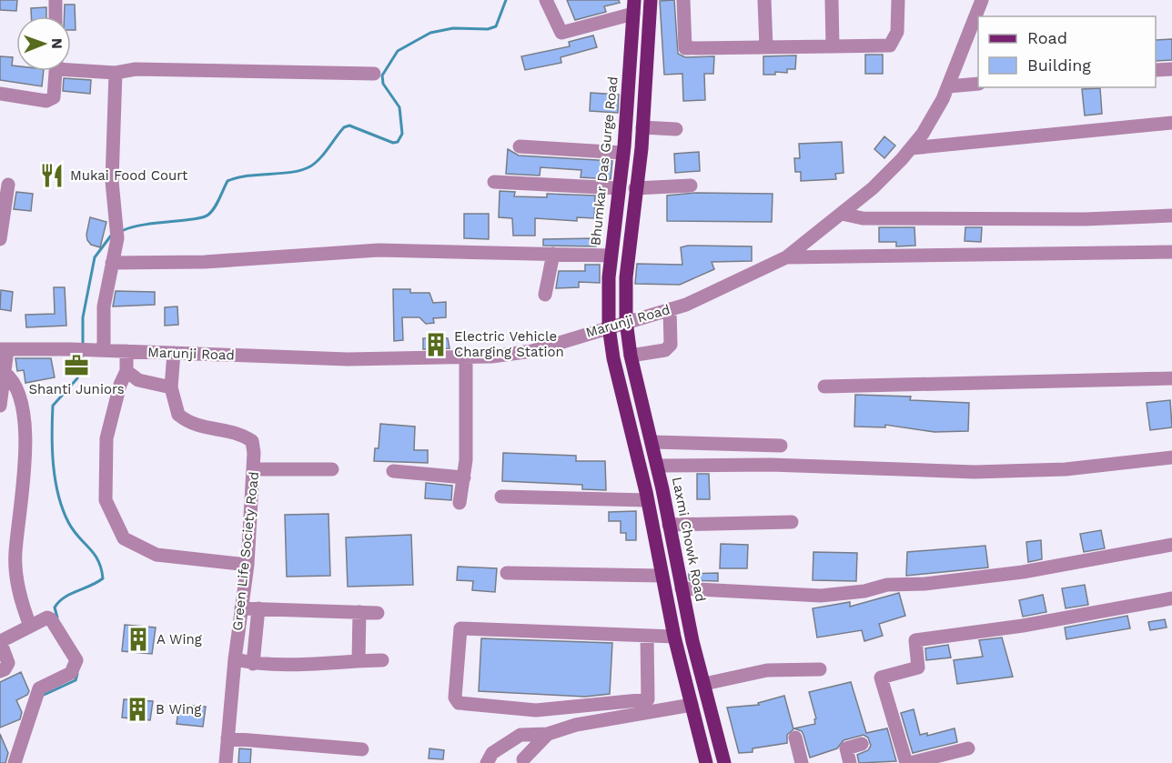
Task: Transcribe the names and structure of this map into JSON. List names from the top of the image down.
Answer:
{
  "streets": {
    "main road": ["Bhumkar Das Gurge Road", "Laxmi Chowk Road"],
    "street": ["Marunji Road", "Green Life Society Road"]
  },
  "crossings": [
    ["Bhumkar Das Gurge Road", "Marunji Road"],
    ["Marunji Road", "Laxmi Chowk Road"],
    ["Marunji Road", "Green Life Society Road"]
  ],
  "places": {
    "restaurant": ["Mukai Food Court"],
    "building": ["Electric Vehicle Charging Station", "A Wing", "B Wing"],
    "office": ["Shanti Juniors"]
  },
  "legend": ["Road", "Building"],
  "north": "right"
}
